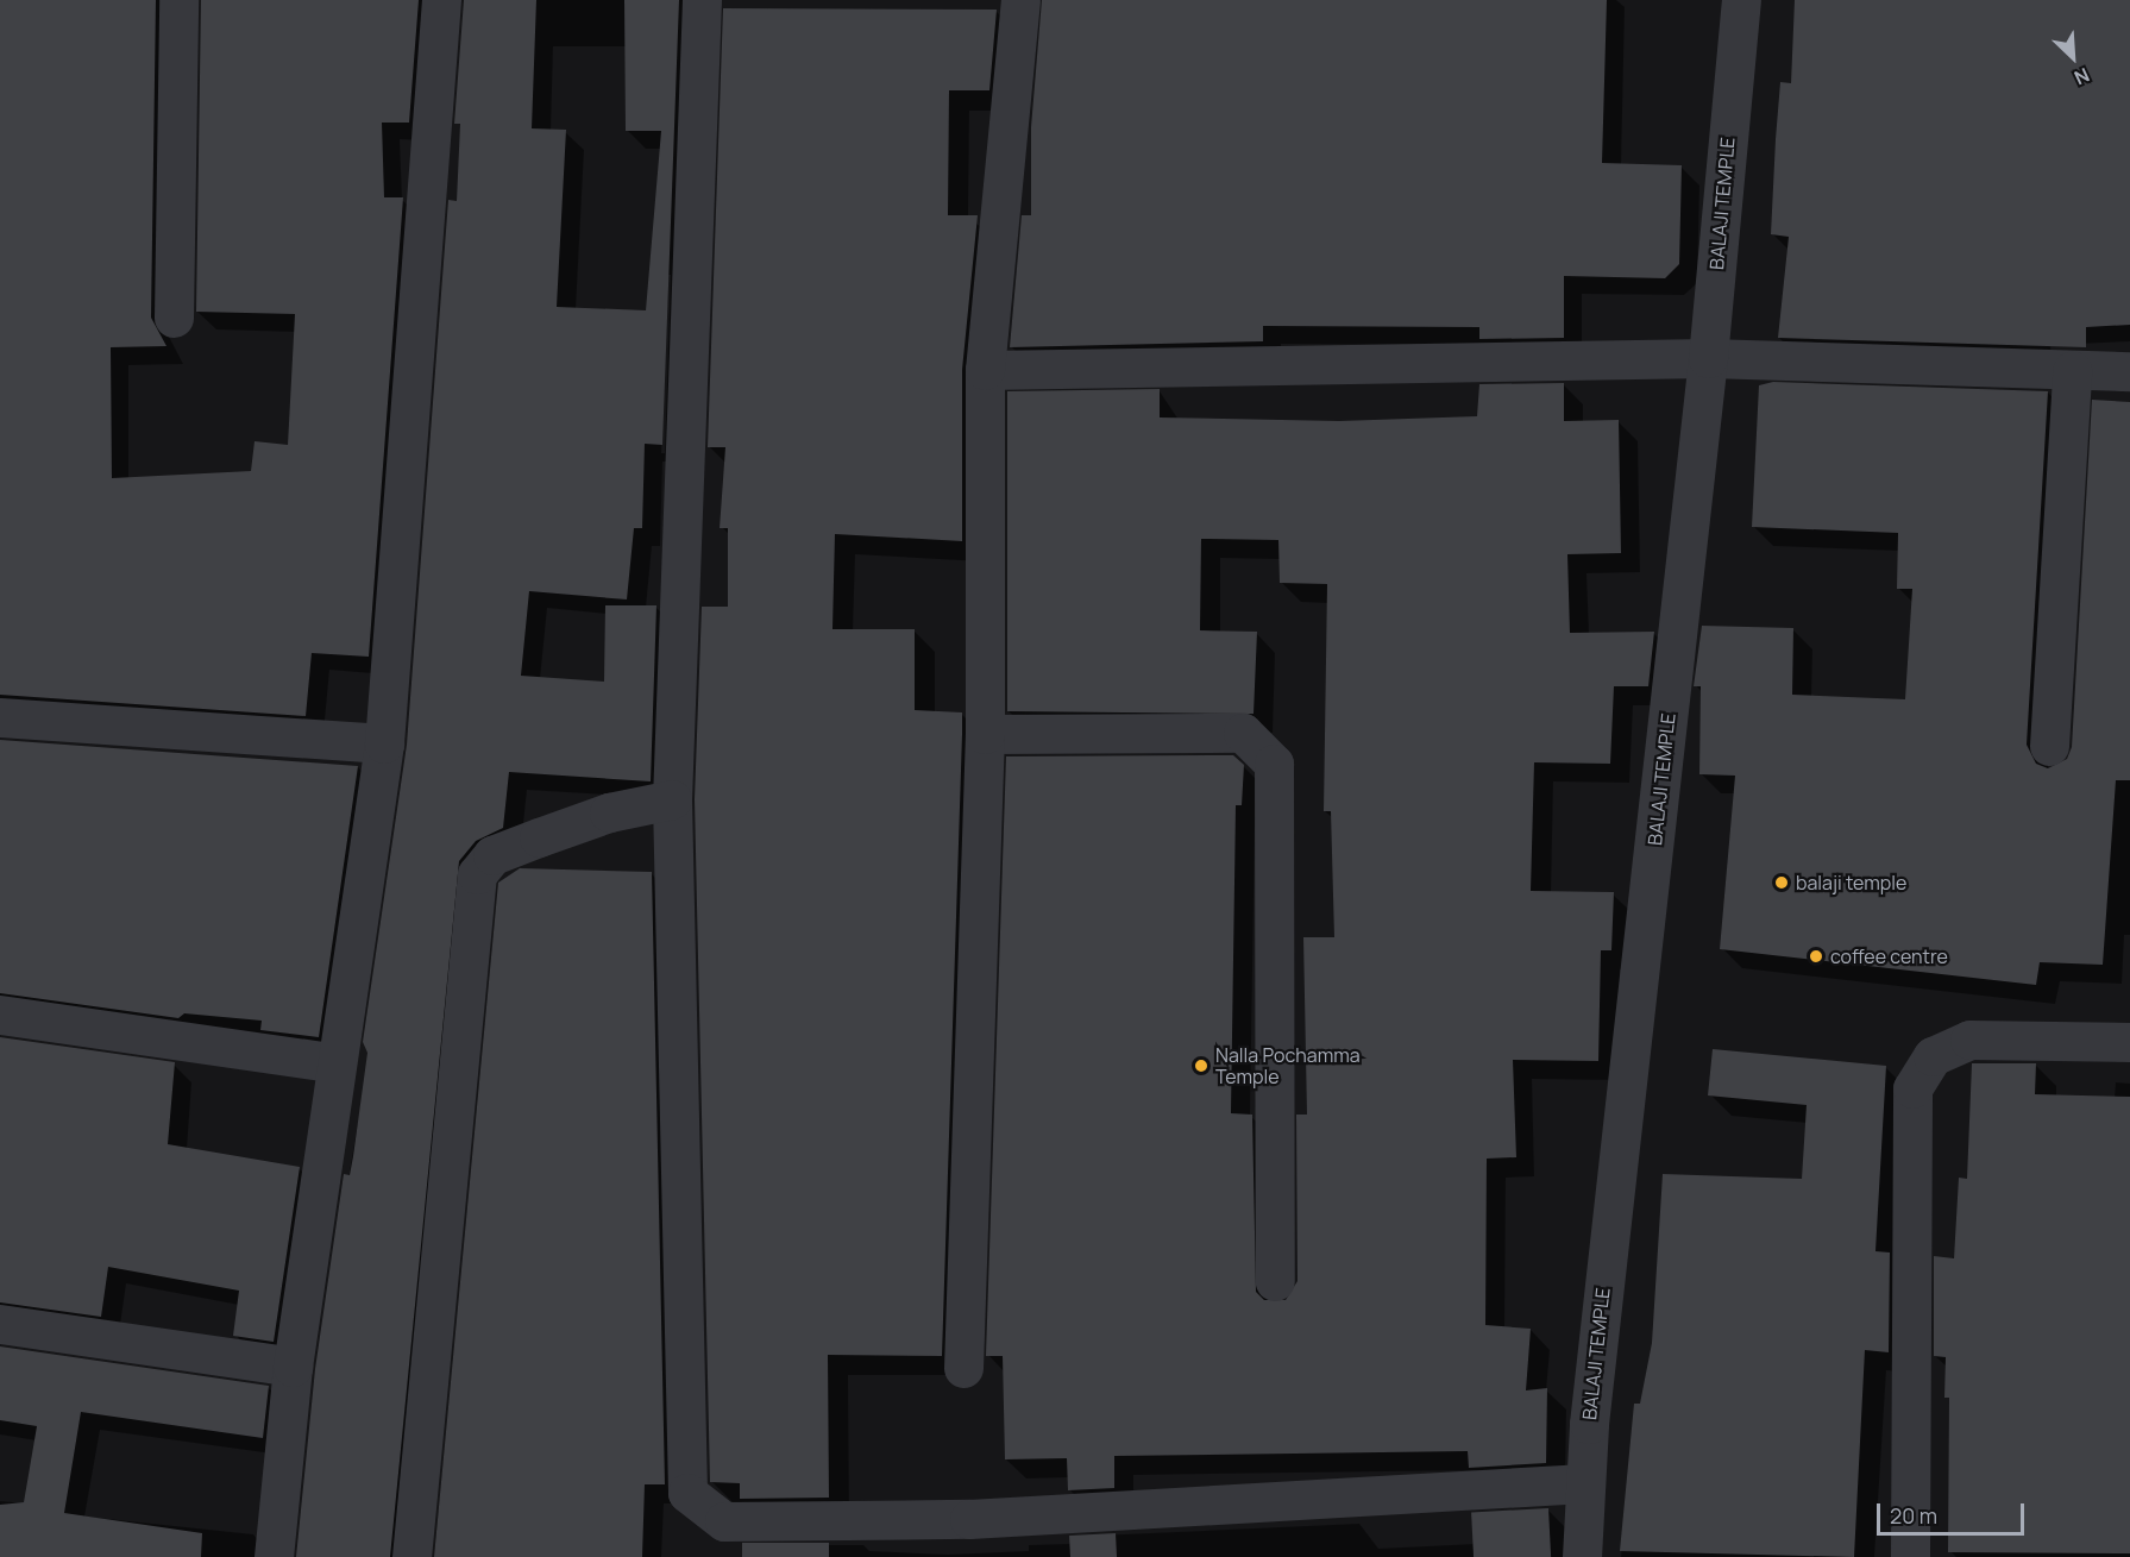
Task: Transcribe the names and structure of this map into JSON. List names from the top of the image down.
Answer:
{
  "streets": {
    "street": ["BALAJI TEMPLE"]
  },
  "places": ["balaji temple", "coffee centre", "Nalla Pochamma Temple"],
  "scale_bar": "20 m",
  "north": "bottom right"
}
